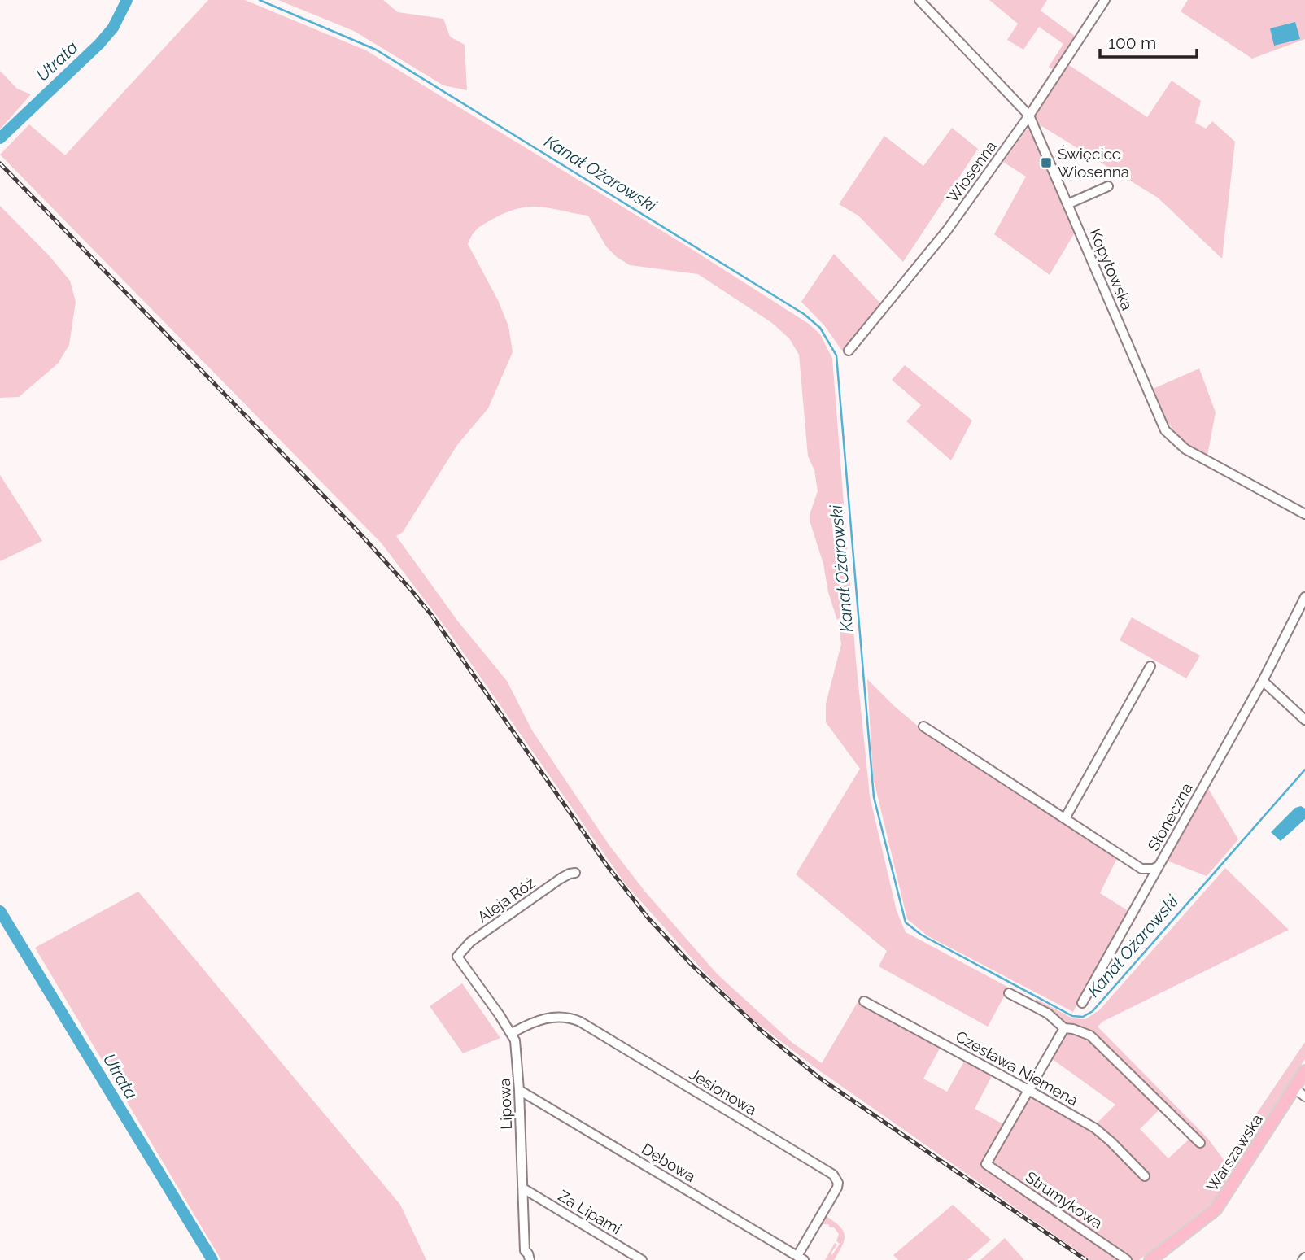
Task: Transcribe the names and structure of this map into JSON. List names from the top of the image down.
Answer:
{
  "streets": {
    "main road": ["Warszawska"],
    "street": [
      "Wiosenna",
      "Kopytowska",
      "Słoneczna",
      "Aleja Róż",
      "Czesława Niemena",
      "Jesionowa",
      "Lipowa",
      "Dębowa",
      "Strumykowa",
      "Za Lipami"
    ]
  },
  "crossings": [
    ["Wiosenna", "Kopytowska"],
    ["Aleja Róż", "Lipowa"],
    ["Czesława Niemena", "Strumykowa"],
    ["Jesionowa", "Lipowa"],
    ["Jesionowa", "Dębowa"],
    ["Lipowa", "Dębowa"],
    ["Lipowa", "Za Lipami"]
  ],
  "water": ["Utrata", "Kanał Ożarowski"],
  "places": {
    "transit": ["Święcice Wiosenna"]
  },
  "scale_bar": "100 m"
}
